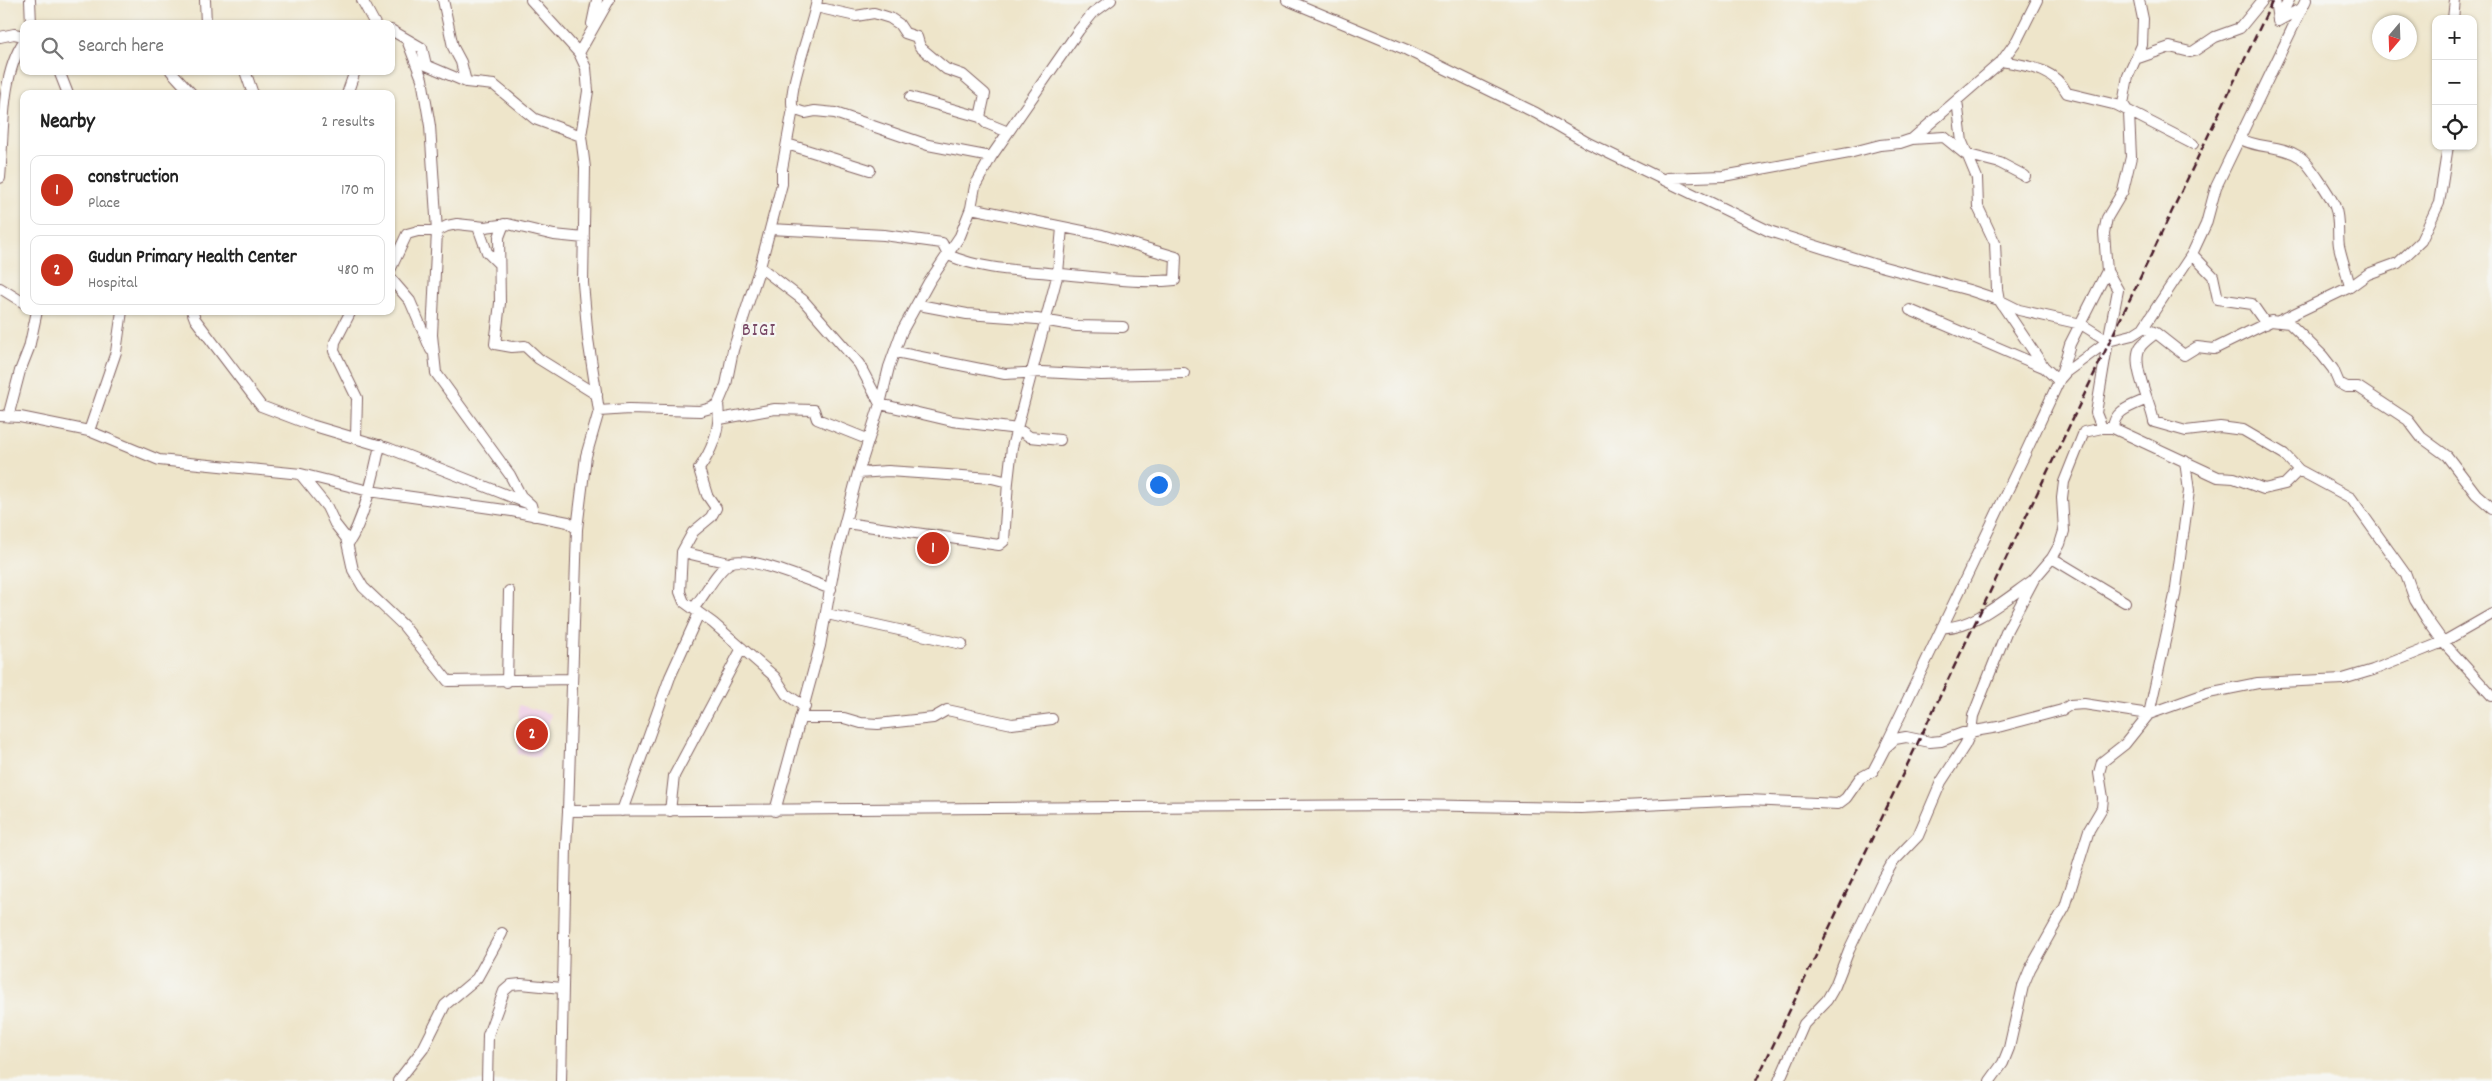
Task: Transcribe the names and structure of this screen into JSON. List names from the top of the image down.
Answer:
{
  "districts": ["BIGI"],
  "north": "bottom",
  "page": {
    "map_buttons": ["+", "−"],
    "search": "Search here",
    "heading": ["Nearby", "2 results"],
    "list": [
      {
        "mark": "1",
        "name": "construction",
        "note": "Place",
        "value": "170 m"
      },
      {
        "mark": "2",
        "name": "Gudun Primary Health Center",
        "note": "Hospital",
        "value": "480 m"
      }
    ],
    "pins": ["1", "2"]
  }
}
